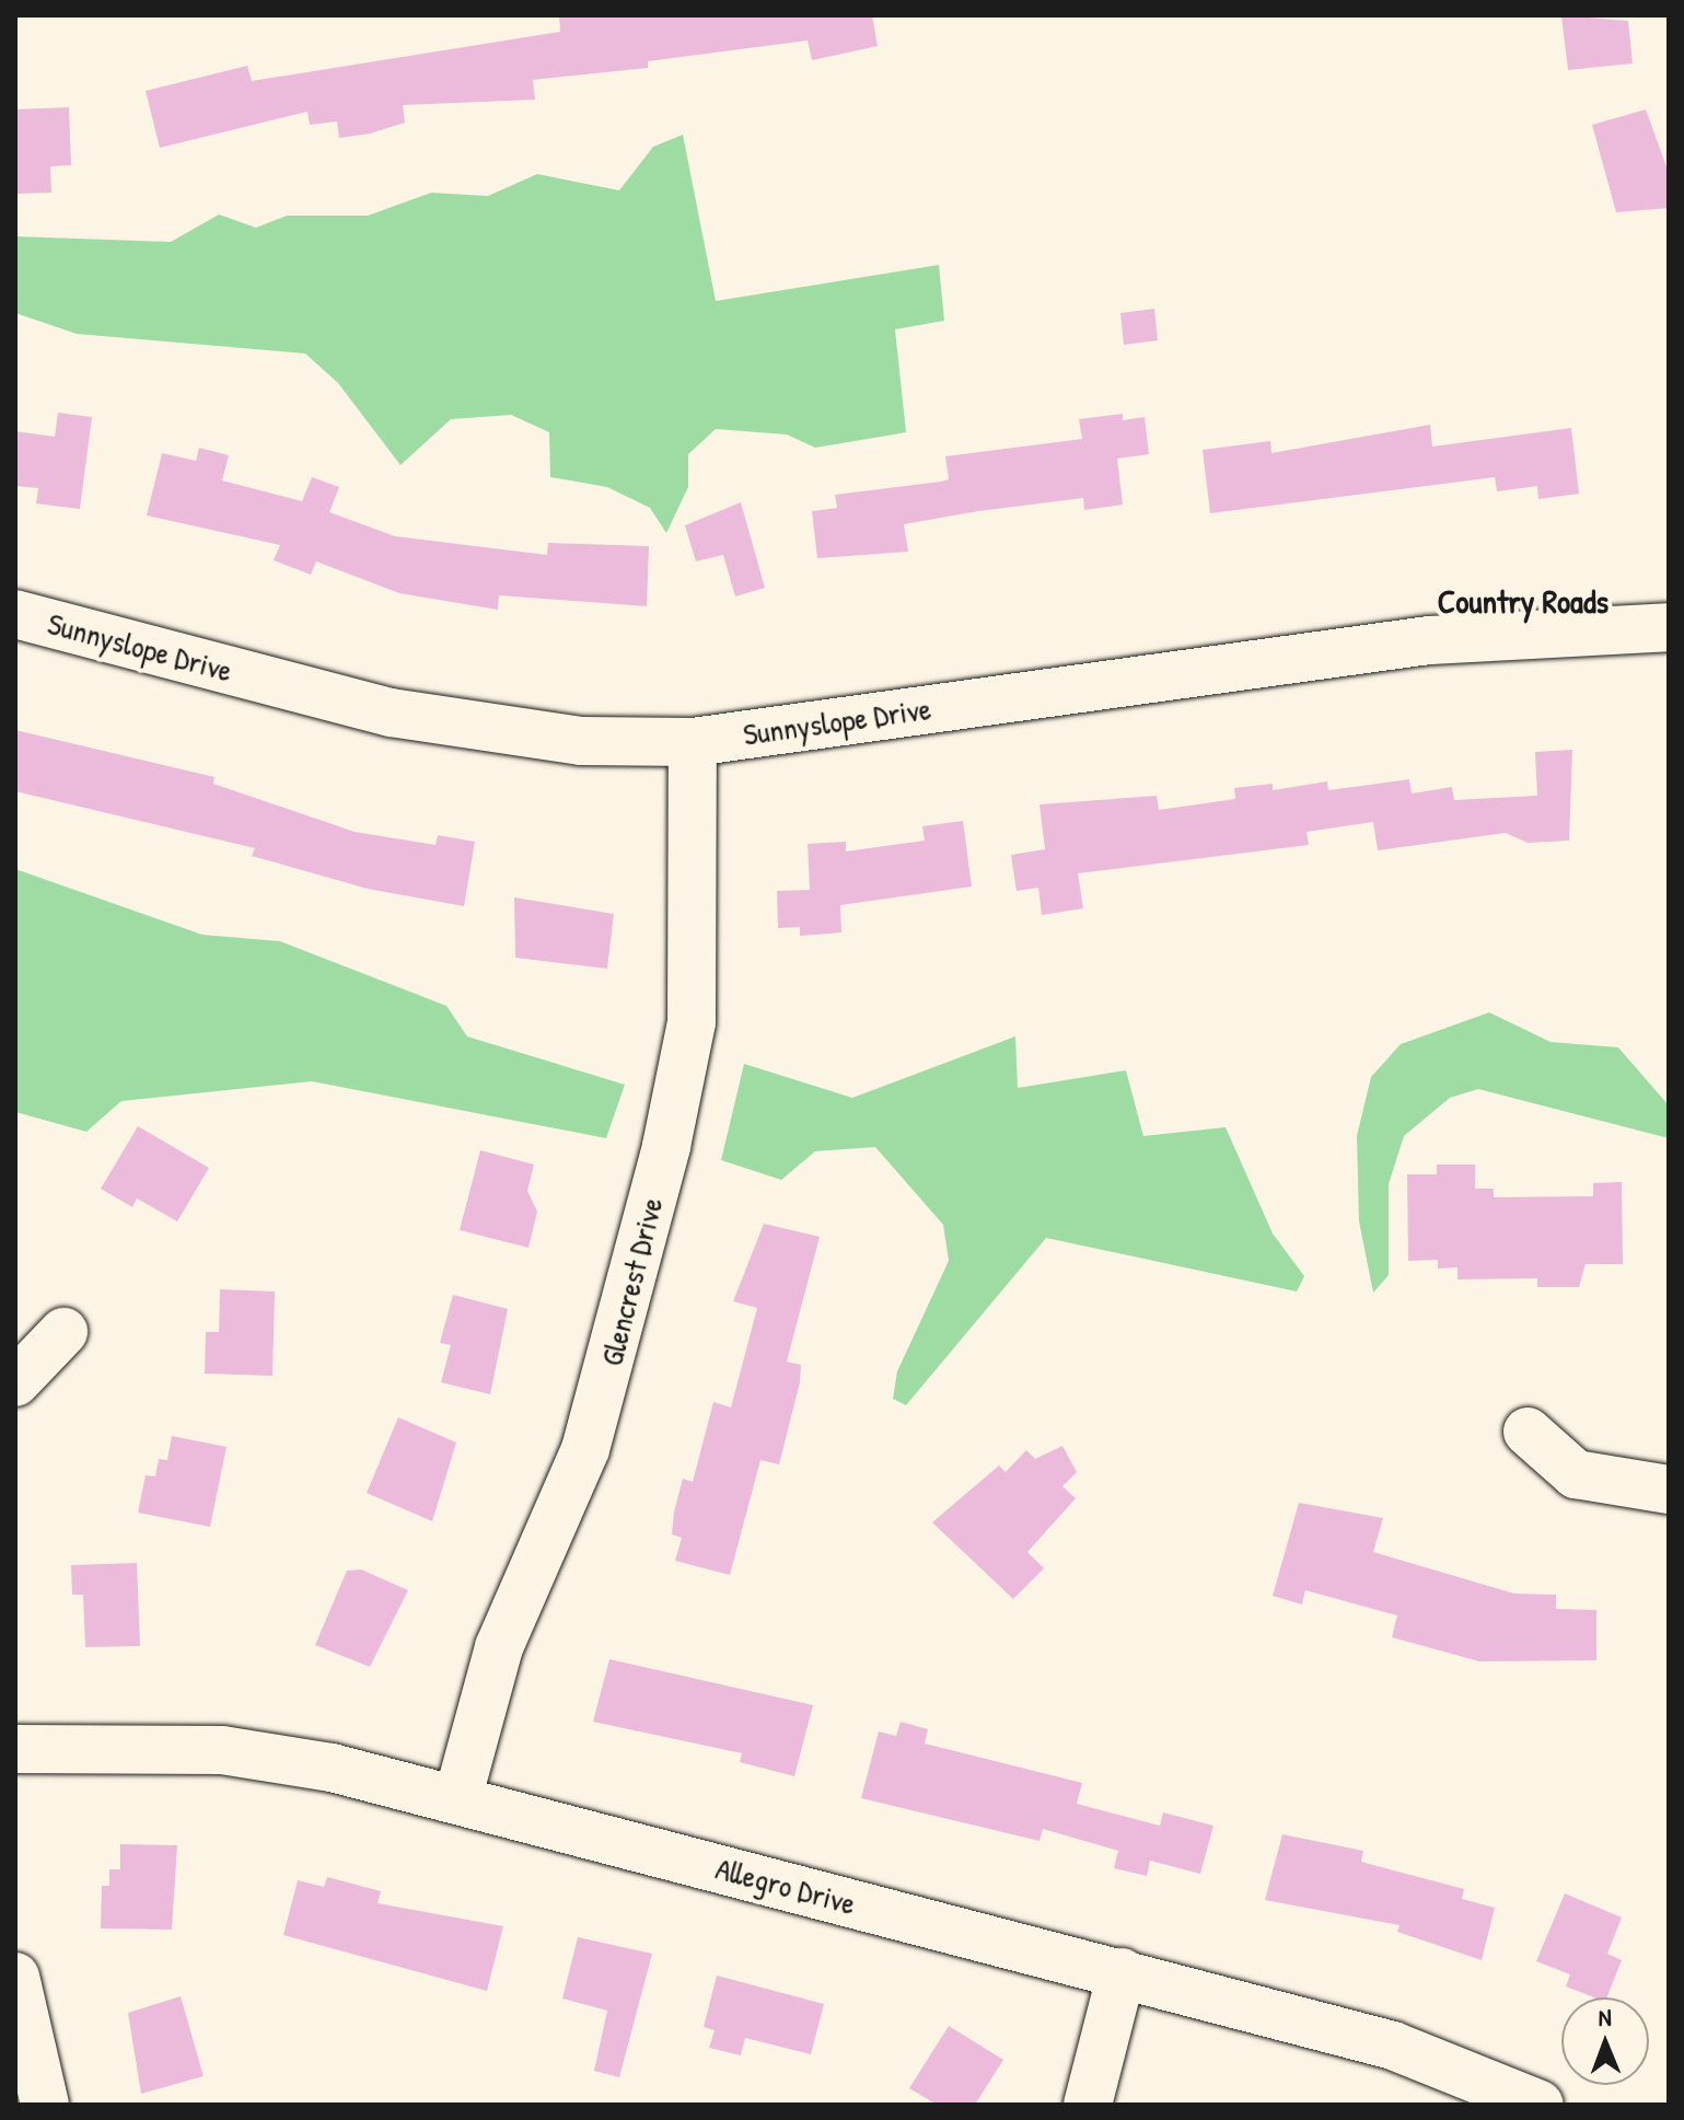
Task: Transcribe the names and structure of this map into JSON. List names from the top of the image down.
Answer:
{
  "streets": {
    "street": ["Sunnyslope Drive", "Glencrest Drive", "Allegro Drive"]
  },
  "crossings": [
    ["Sunnyslope Drive", "Glencrest Drive"],
    ["Glencrest Drive", "Allegro Drive"]
  ],
  "districts": ["Country Roads"],
  "north": "top"
}
